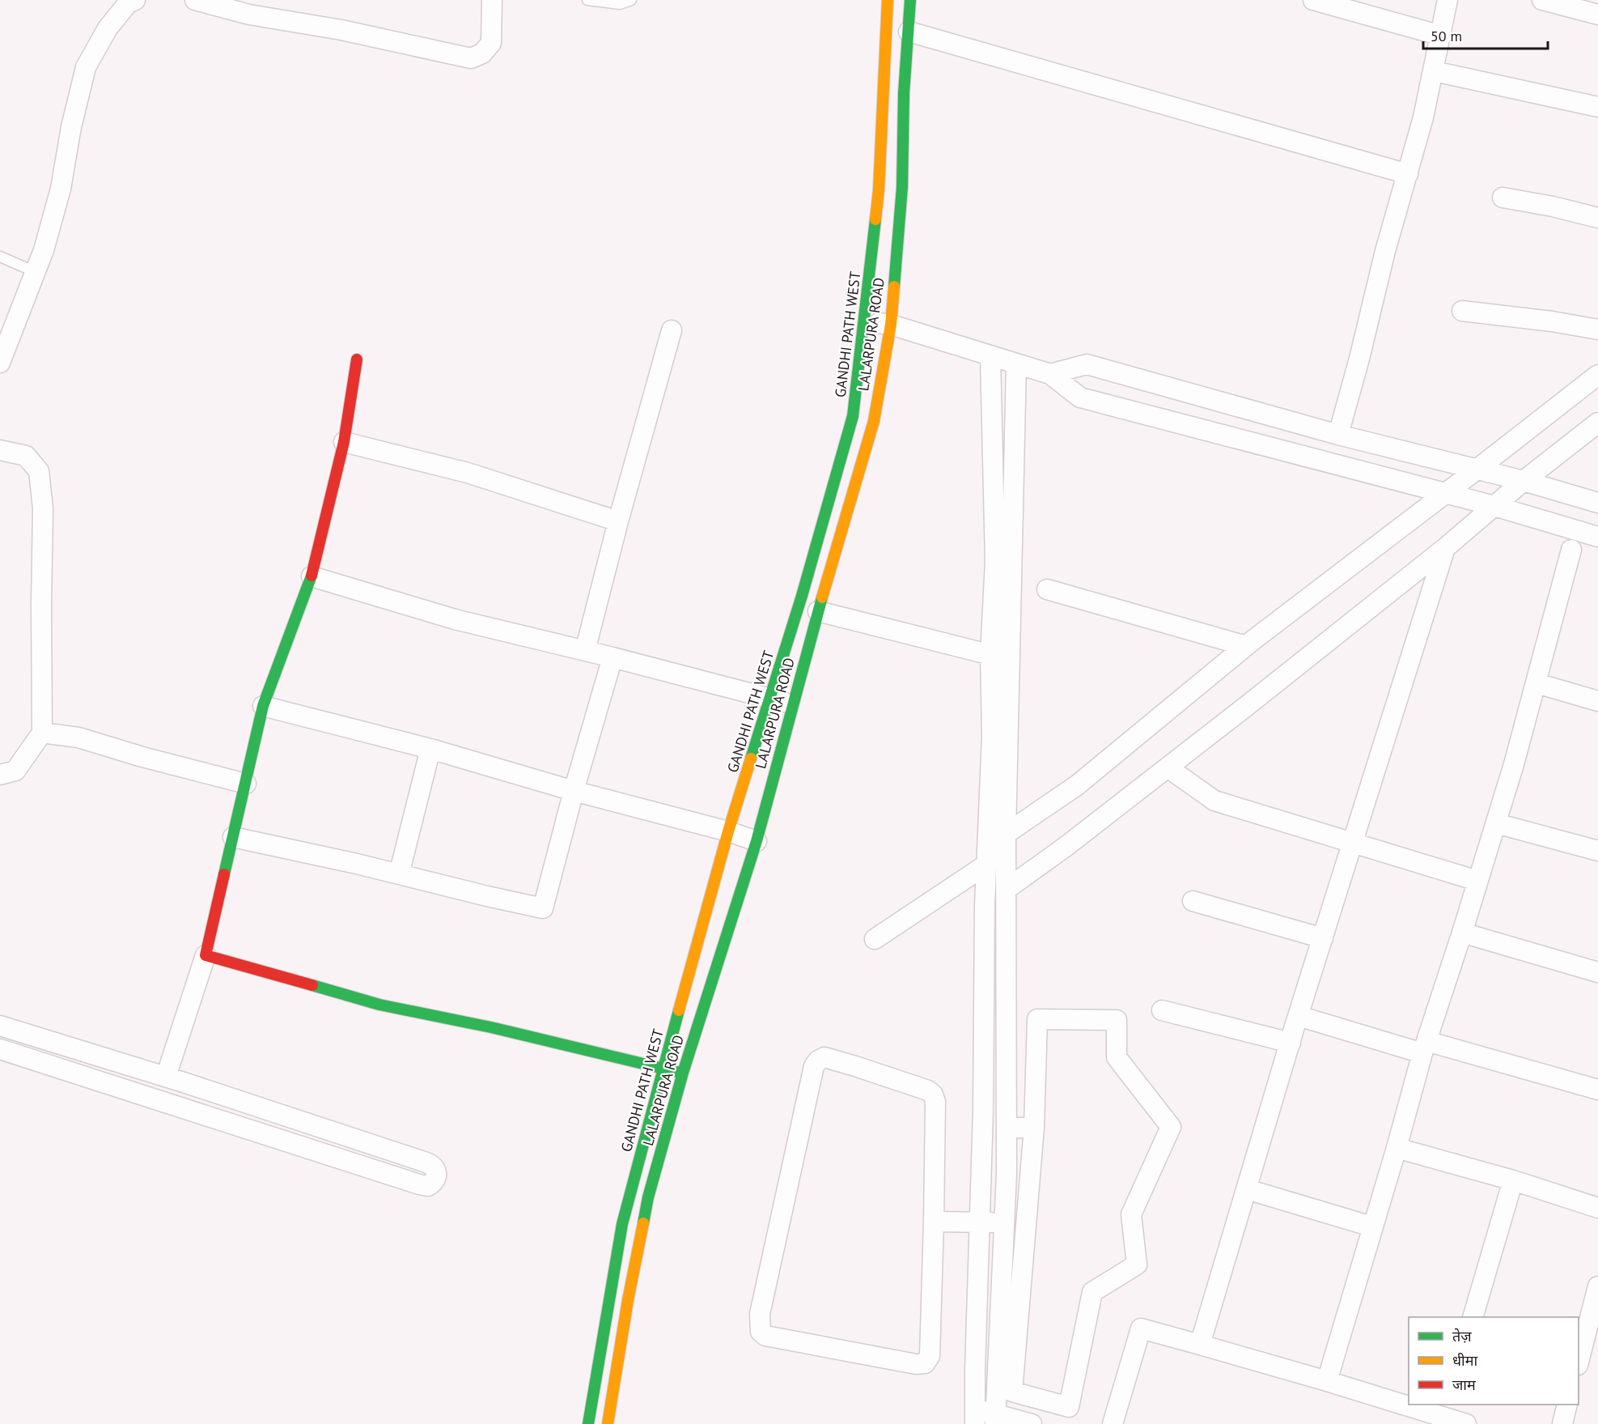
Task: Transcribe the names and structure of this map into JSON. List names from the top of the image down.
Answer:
{
  "streets": {
    "street": ["GANDHI PATH WEST", "LALARPURA ROAD"]
  },
  "legend": ["तेज़", "धीमा", "जाम"],
  "scale_bar": "50 m"
}
